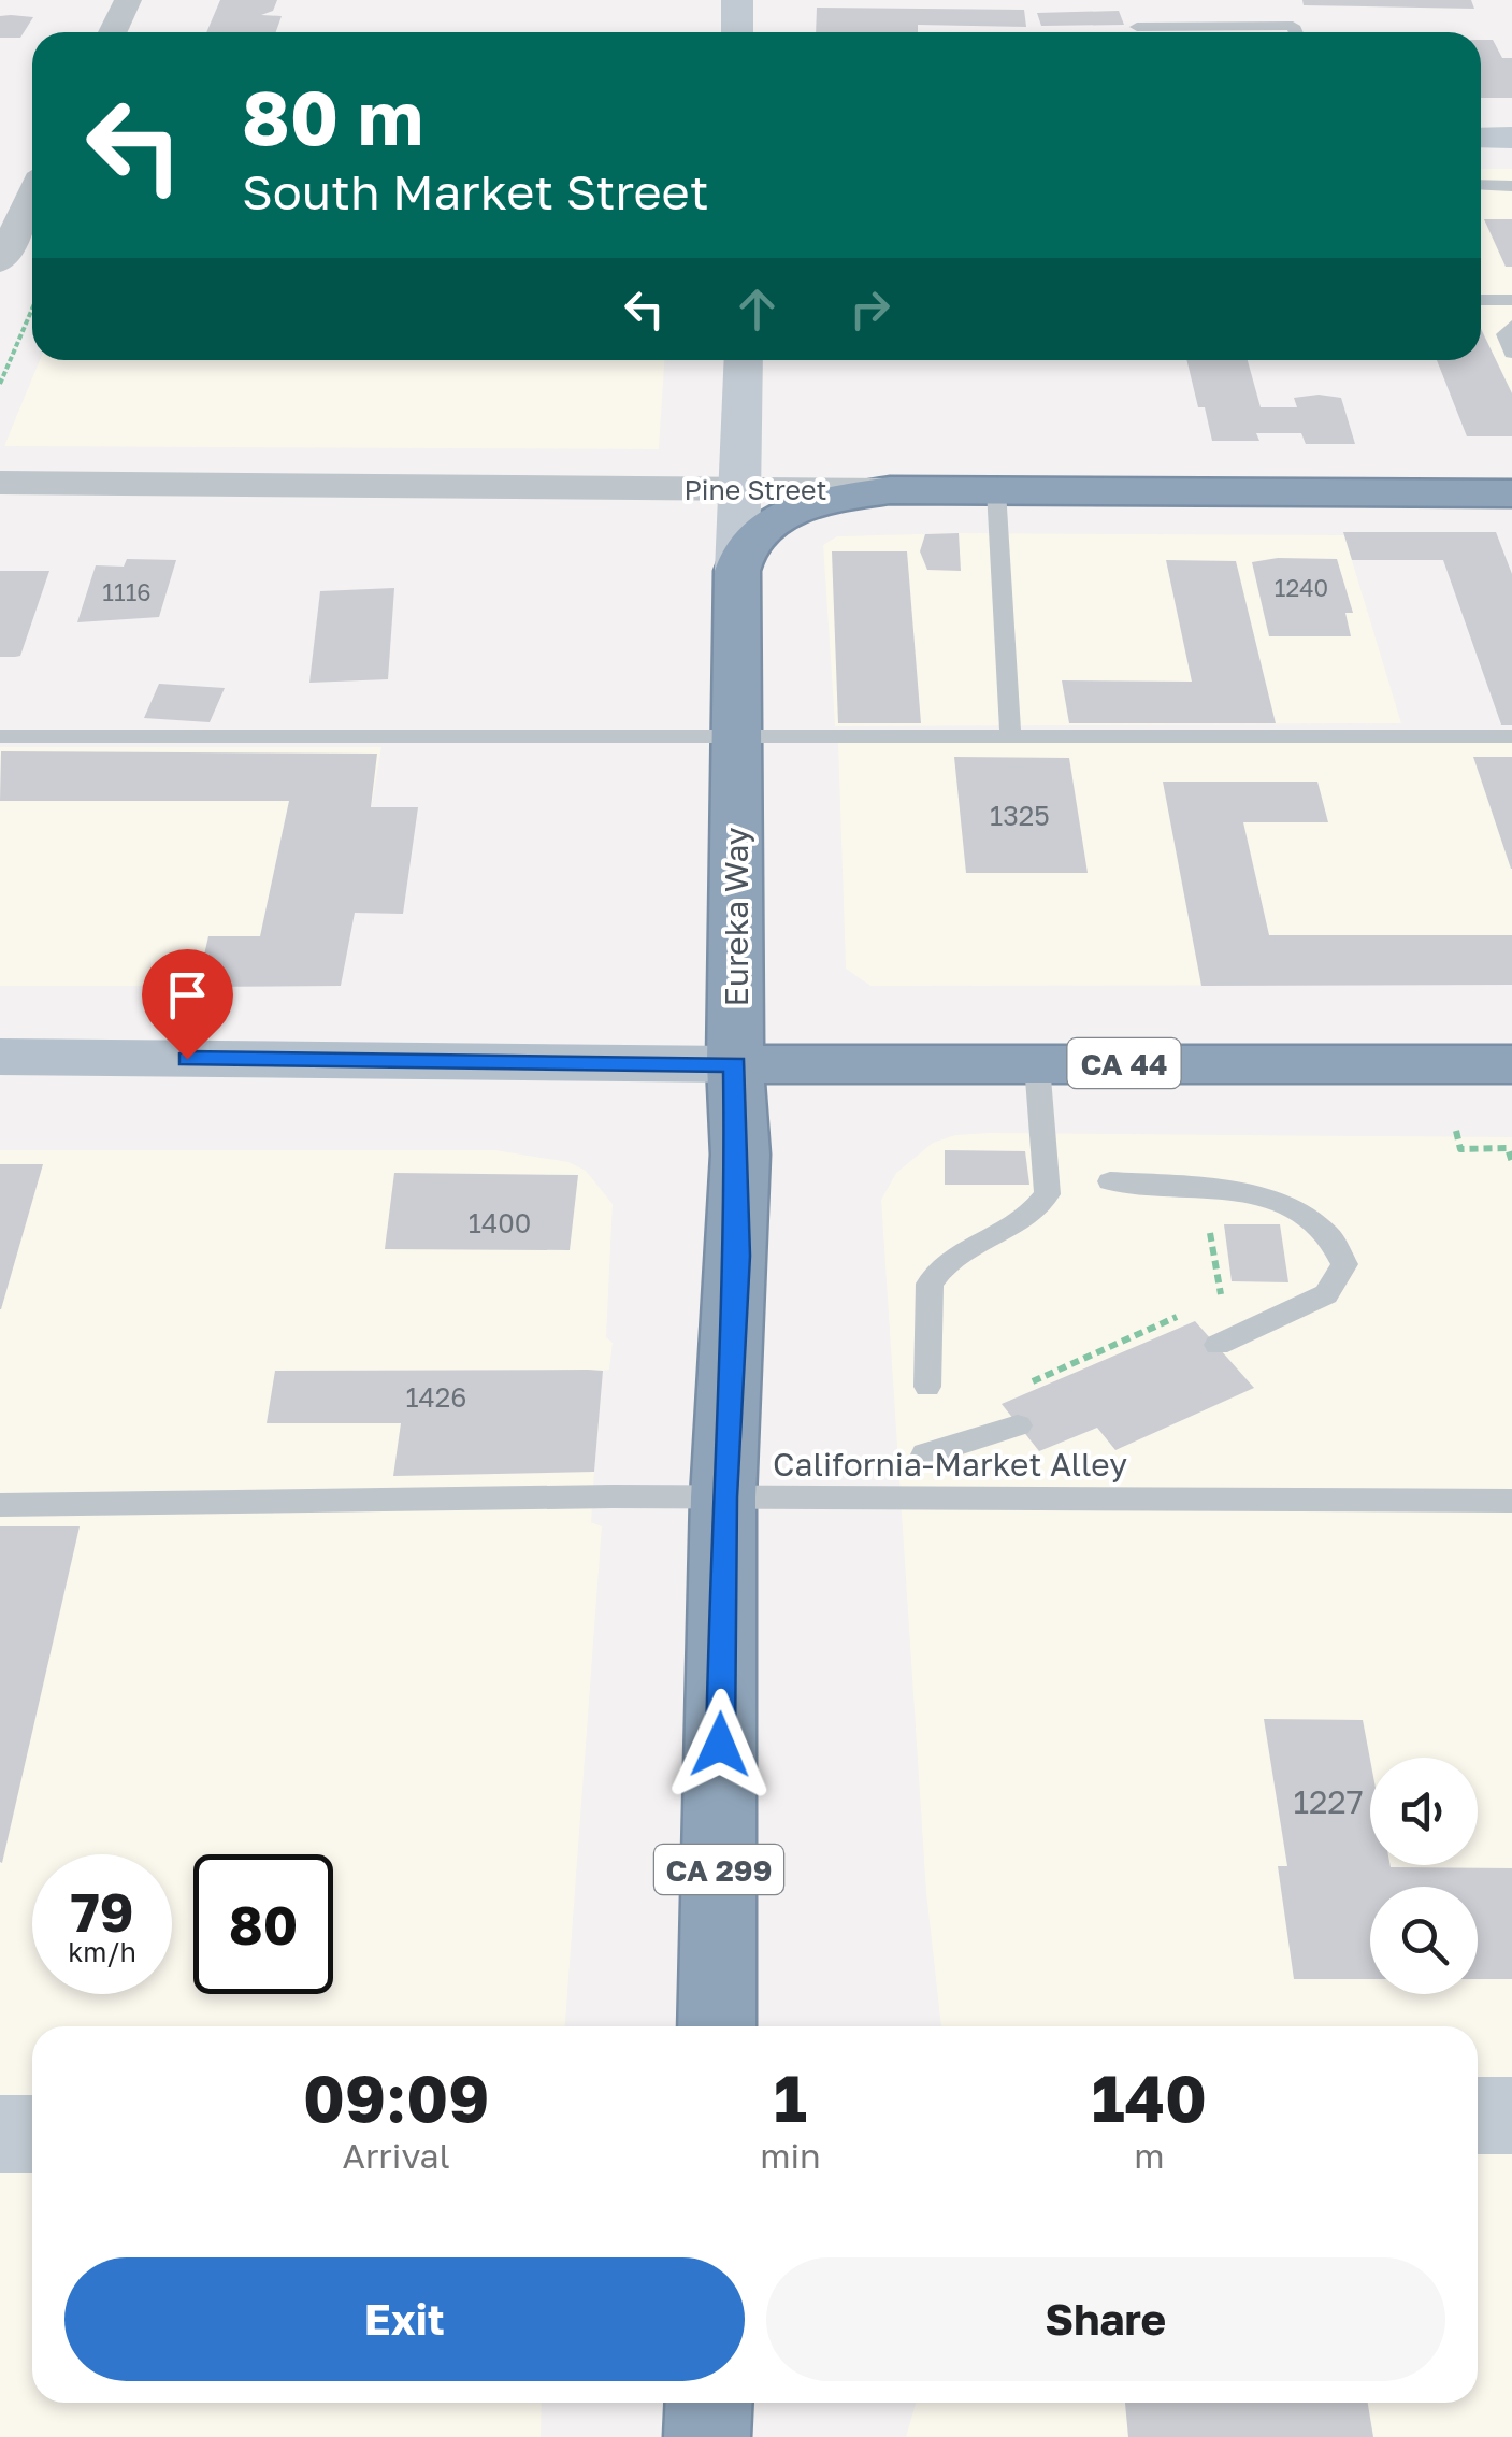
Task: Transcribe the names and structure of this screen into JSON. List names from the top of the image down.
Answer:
{
  "streets": {
    "highway": [
      "Pine Street",
      "Eureka Way",
      "CA 44",
      "CA 299"
    ],
    "lane": ["California-Market Alley"]
  },
  "crossings": [
    ["Pine Street", "Eureka Way"],
    ["Eureka Way", "CA 44"],
    ["Eureka Way", "California-Market Alley"]
  ],
  "house_numbers": [
    "1240",
    "1116",
    "1325",
    "1400",
    "1426",
    "1227"
  ],
  "page": {
    "turn": ["80 m", "South Market Street"],
    "speed": "79 km/h",
    "limit": "80",
    "eta": [
      "09:09",
      "Arrival",
      "1",
      "min",
      "140",
      "m"
    ],
    "buttons": ["Exit", "Share"]
  }
}
